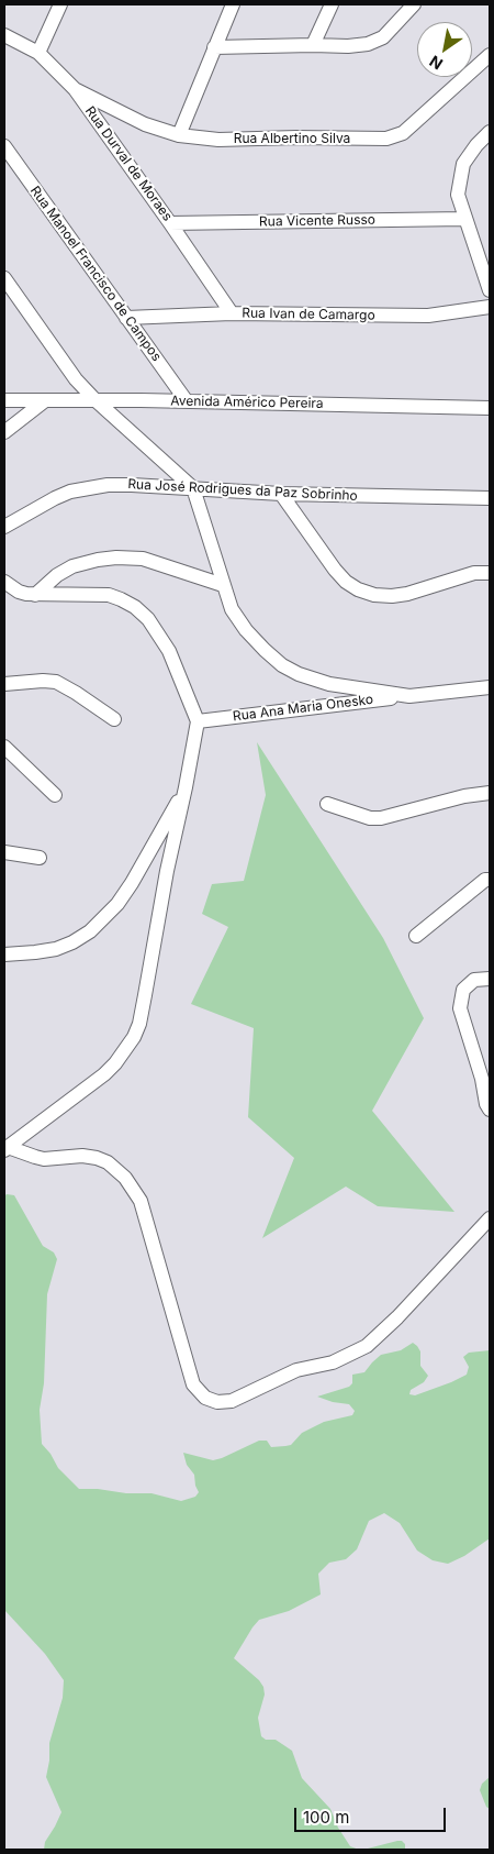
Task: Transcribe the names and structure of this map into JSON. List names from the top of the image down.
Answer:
{
  "streets": {
    "street": [
      "Rua Albertino Silva",
      "Rua Durval de Moraes",
      "Rua Vicente Russo",
      "Rua Manoel Francisco de Campos",
      "Rua Ivan de Camargo",
      "Avenida Américo Pereira",
      "Rua José Rodrigues da Paz Sobrinho",
      "Rua Ana Maria Onesko"
    ]
  },
  "crossings": [
    ["Rua Albertino Silva", "Rua Durval de Moraes"],
    ["Rua Durval de Moraes", "Rua Vicente Russo"],
    ["Rua Durval de Moraes", "Rua Ivan de Camargo"],
    ["Rua Manoel Francisco de Campos", "Rua Ivan de Camargo"],
    ["Rua Manoel Francisco de Campos", "Avenida Américo Pereira"]
  ],
  "scale_bar": "100 m",
  "north": "bottom left"
}
